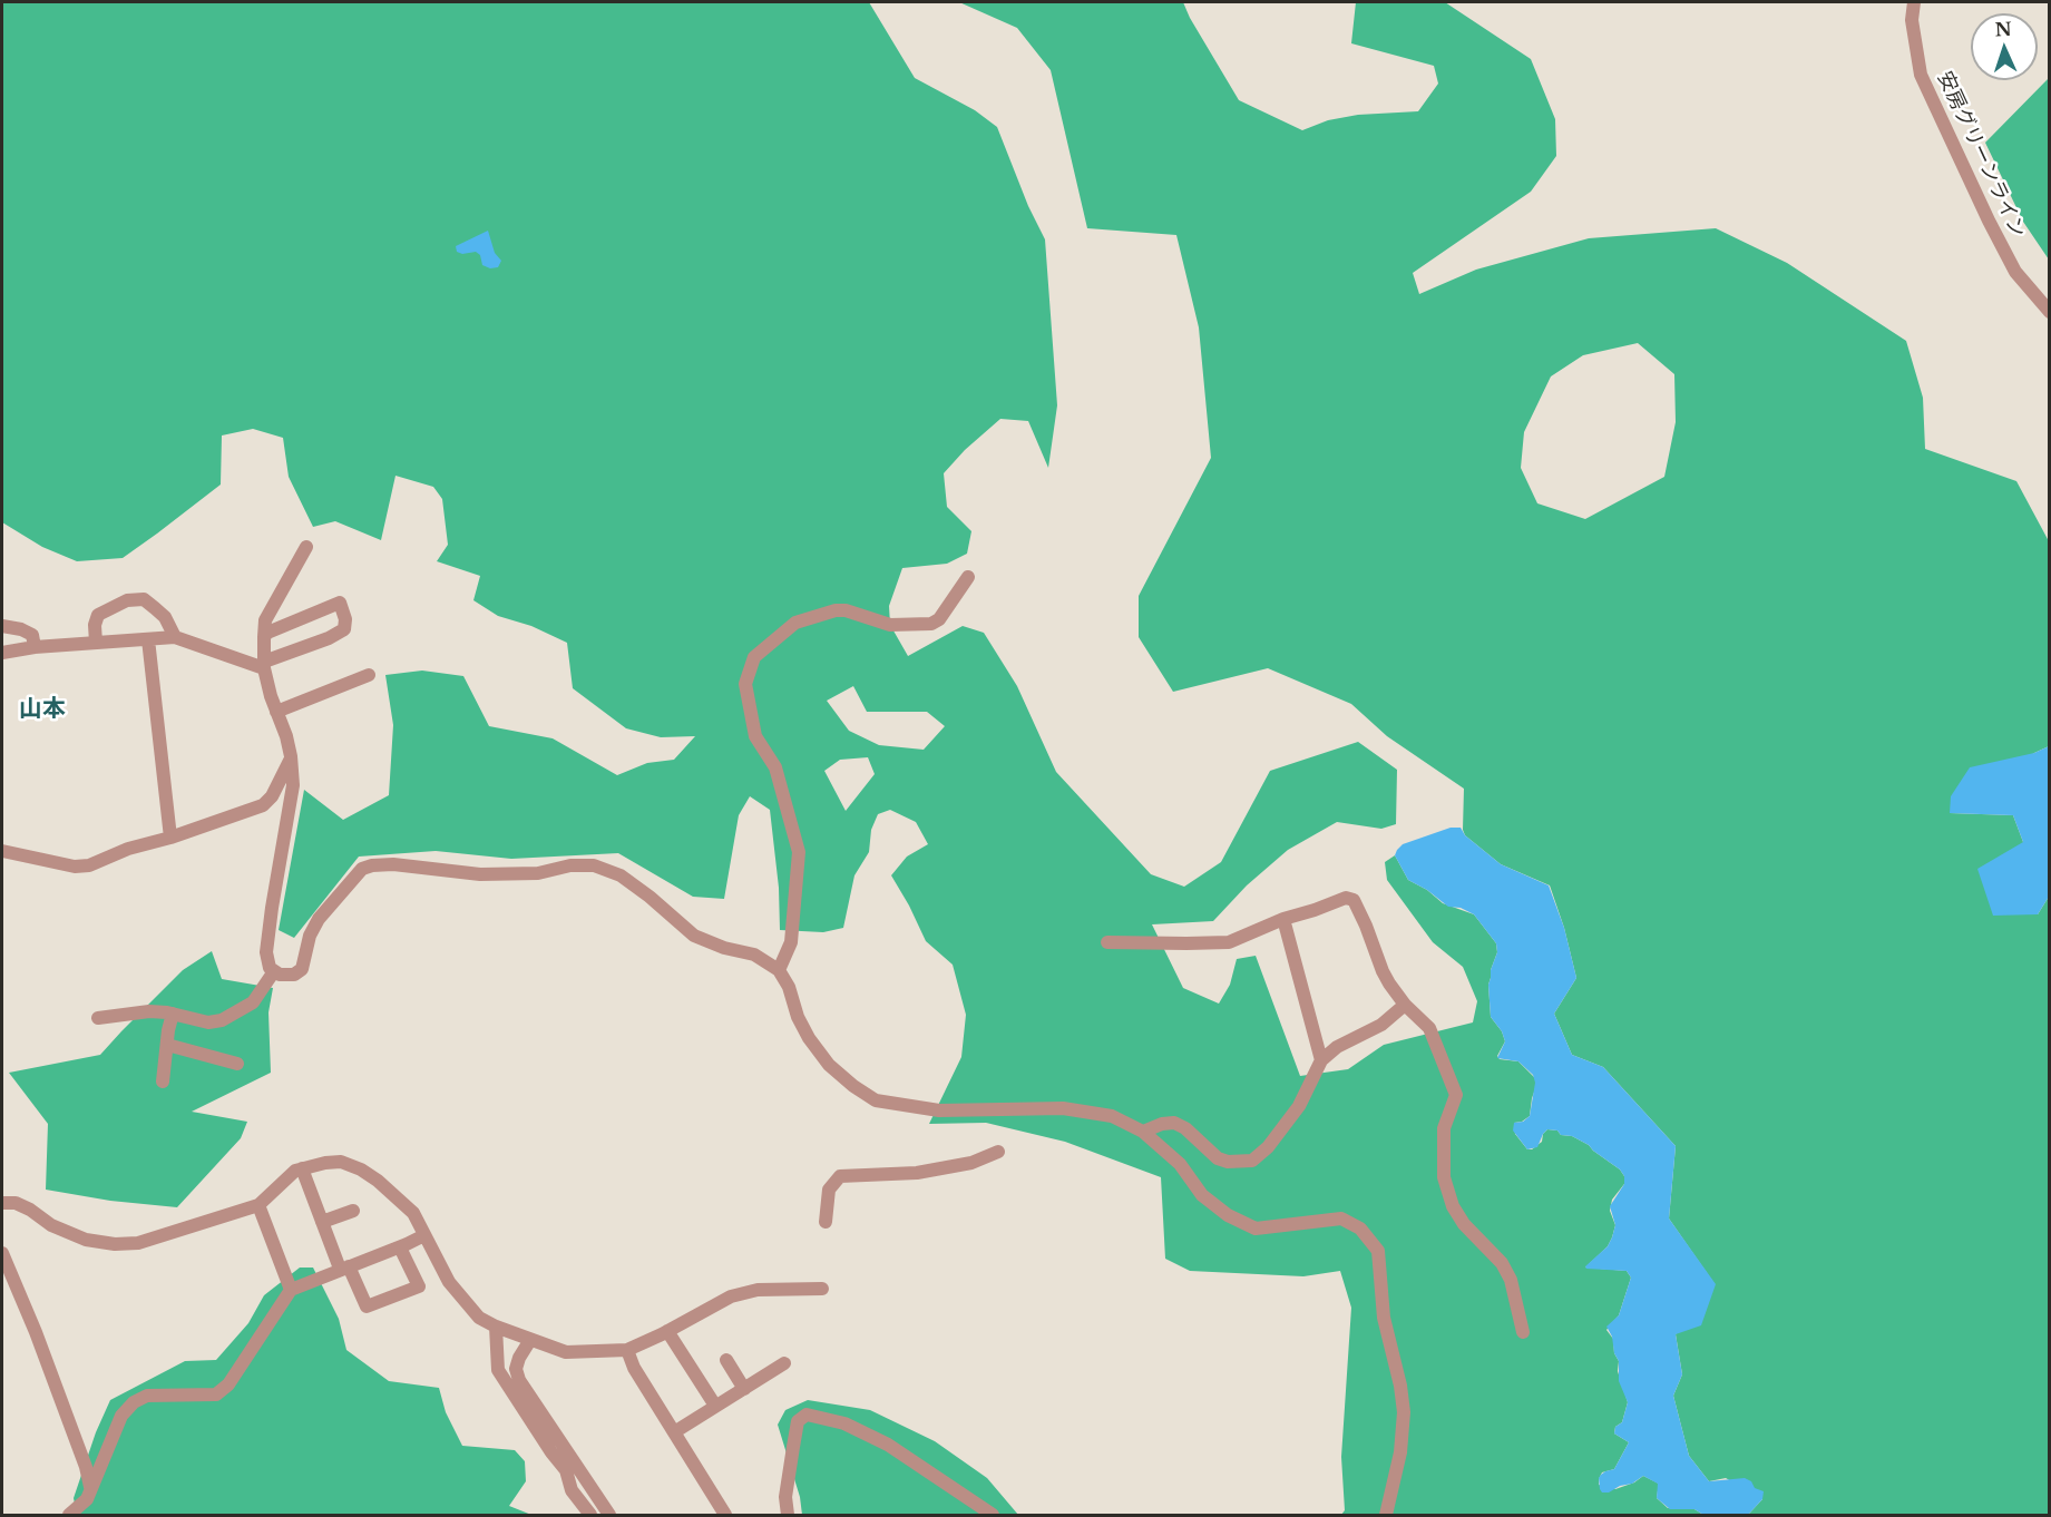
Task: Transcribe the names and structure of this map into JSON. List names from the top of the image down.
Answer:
{
  "streets": {
    "street": ["安房グリーンライン"]
  },
  "districts": ["山本"],
  "north": "top"
}
